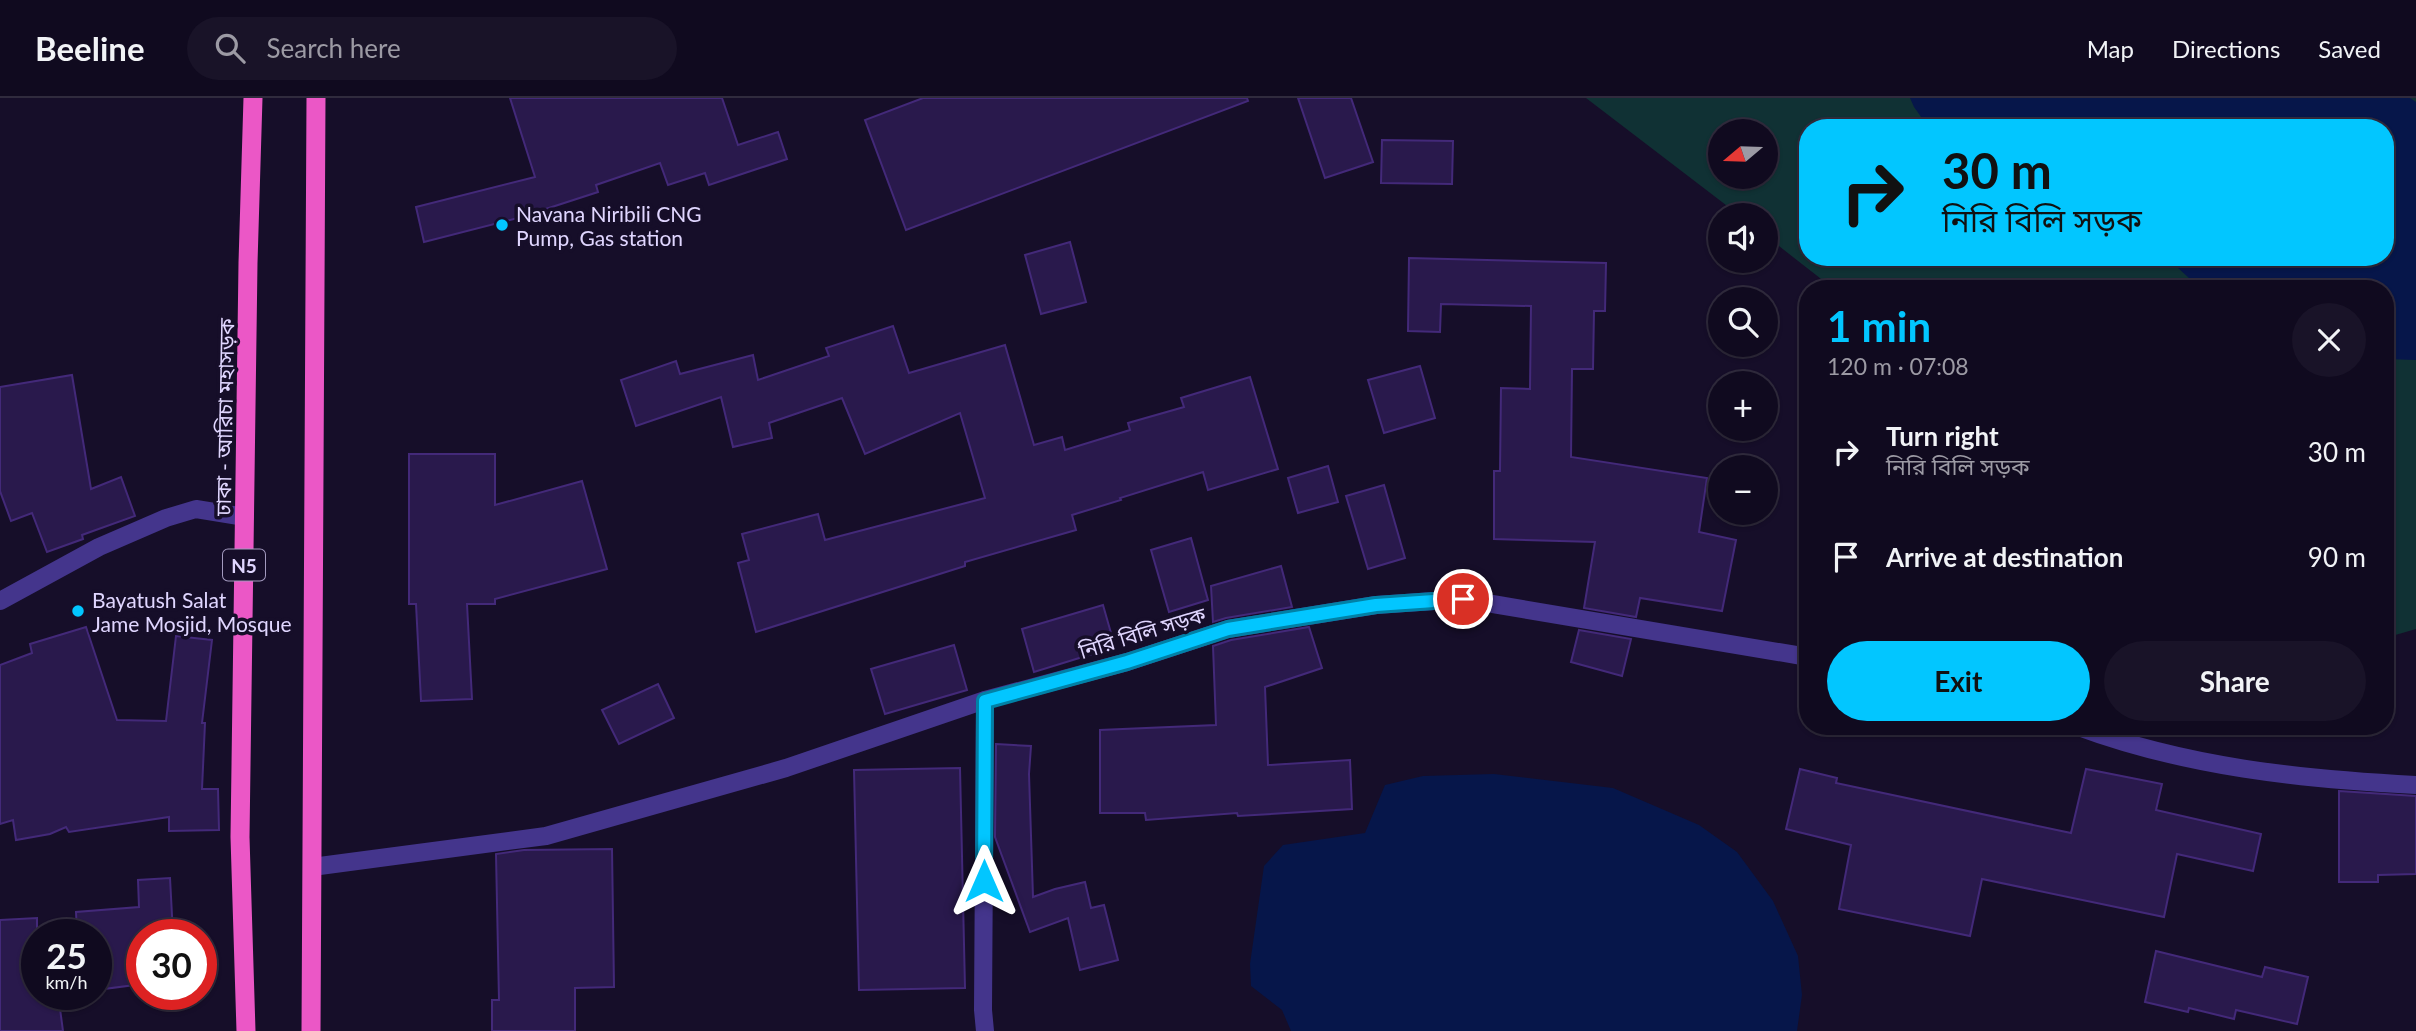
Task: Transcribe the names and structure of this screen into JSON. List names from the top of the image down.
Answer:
{
  "streets": {
    "highway": ["ঢাকা - আরিচা মহাসড়ক", "N5"],
    "street": ["নিরি বিলি সড়ক"]
  },
  "places": ["Navana Niribili CNG Pump, Gas station", "Bayatush Salat Jame Mosjid, Mosque"],
  "north": "left",
  "page": {
    "header": "Beeline",
    "search": "Search here",
    "nav": ["Map", "Directions", "Saved"],
    "map_buttons": ["+", "−"],
    "turn": ["30 m", "নিরি বিলি সড়ক"],
    "heading": ["1 min", "120 m · 07:08"],
    "list": [
      {
        "name": "Turn right",
        "note": "নিরি বিলি সড়ক",
        "value": "30 m"
      },
      {
        "name": "Arrive at destination",
        "value": "90 m"
      }
    ],
    "buttons": ["Exit", "Share"],
    "speed": "25 km/h",
    "limit": "30"
  }
}
